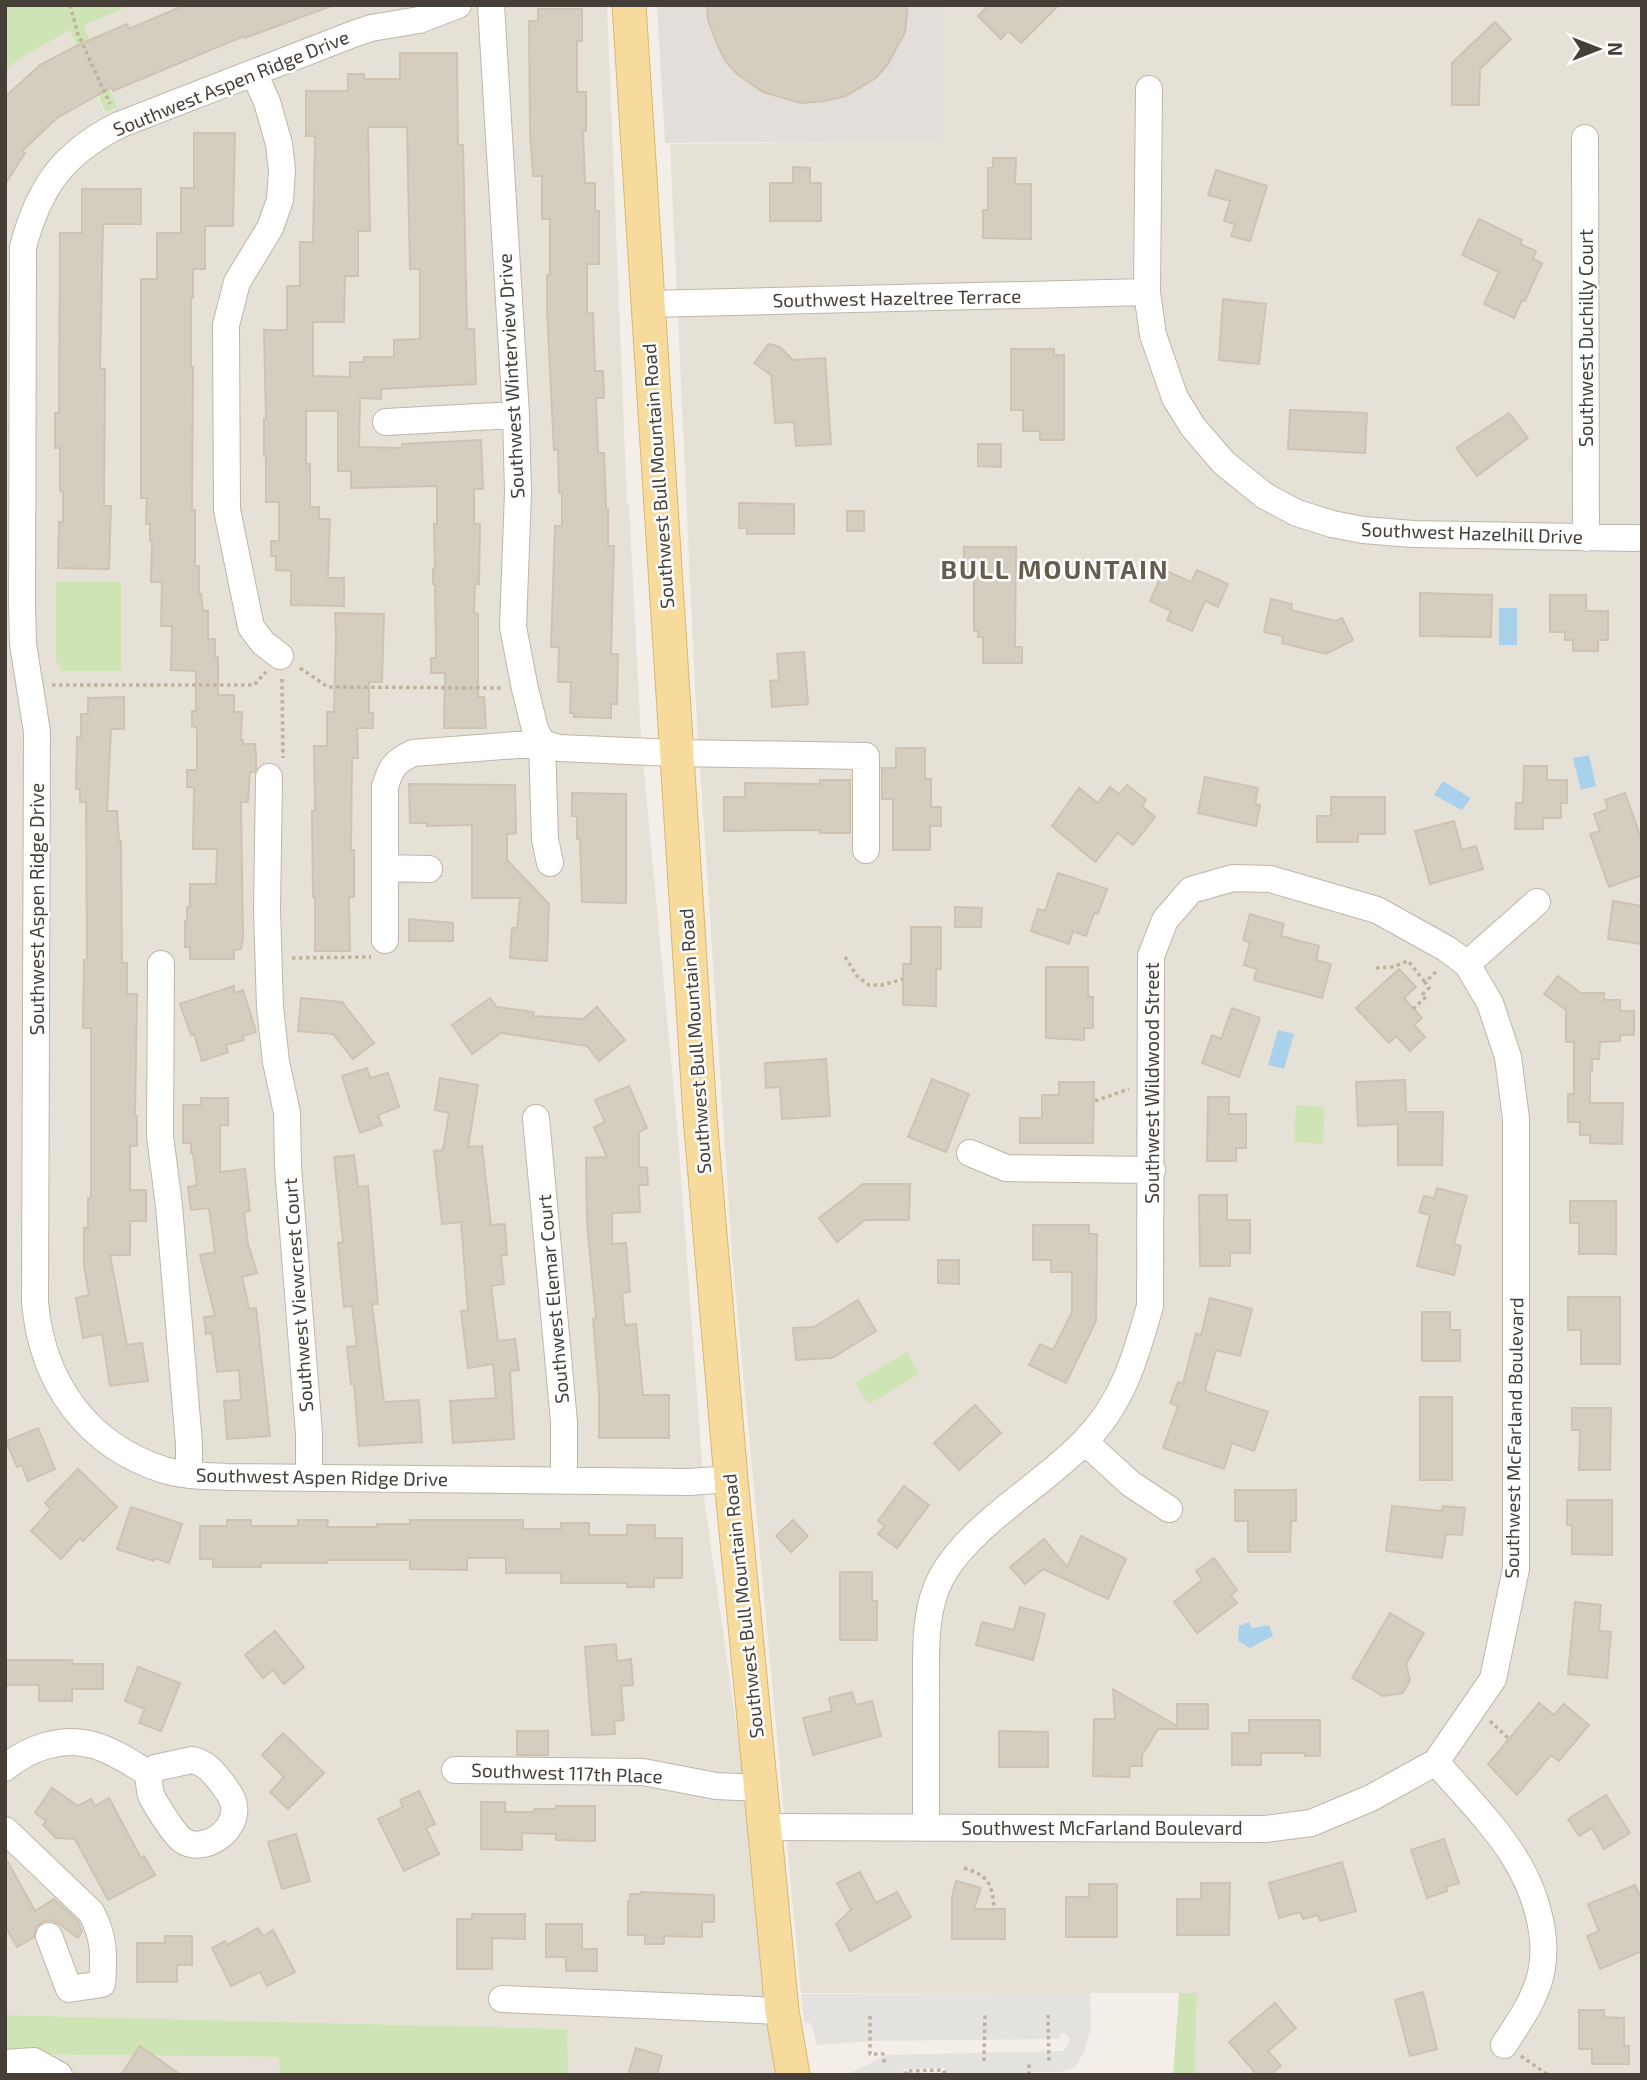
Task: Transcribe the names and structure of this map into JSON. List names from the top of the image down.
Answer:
{
  "streets": {
    "main road": ["Southwest Bull Mountain Road"],
    "street": [
      "Southwest Aspen Ridge Drive",
      "Southwest Hazeltree Terrace",
      "Southwest Duchilly Court",
      "Southwest Winterview Drive",
      "Southwest Hazelhill Drive",
      "Southwest Wildwood Street",
      "Southwest Viewcrest Court",
      "Southwest Elemar Court",
      "Southwest McFarland Boulevard",
      "Southwest 117th Place"
    ]
  },
  "crossings": [
    ["Southwest Aspen Ridge Drive", "Southwest Bull Mountain Road"],
    ["Southwest Aspen Ridge Drive", "Southwest Viewcrest Court"],
    ["Southwest Aspen Ridge Drive", "Southwest Elemar Court"],
    ["Southwest Hazeltree Terrace", "Southwest Bull Mountain Road"],
    ["Southwest Hazeltree Terrace", "Southwest Hazelhill Drive"],
    ["Southwest Duchilly Court", "Southwest Hazelhill Drive"],
    ["Southwest Bull Mountain Road", "Southwest McFarland Boulevard"],
    ["Southwest Bull Mountain Road", "Southwest 117th Place"],
    ["Southwest Wildwood Street", "Southwest McFarland Boulevard"]
  ],
  "districts": ["BULL MOUNTAIN"],
  "north": "right"
}
